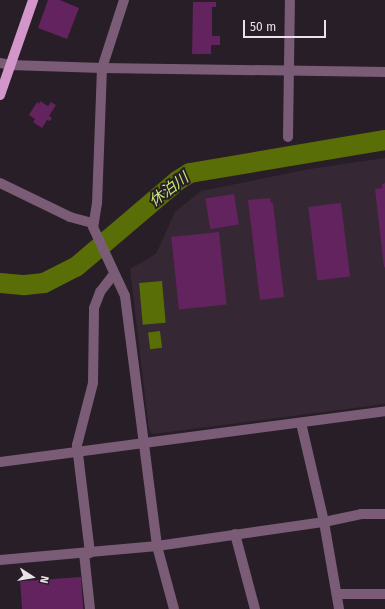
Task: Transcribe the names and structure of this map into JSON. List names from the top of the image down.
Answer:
{
  "water": ["休泊川"],
  "scale_bar": "50 m",
  "north": "right"
}
